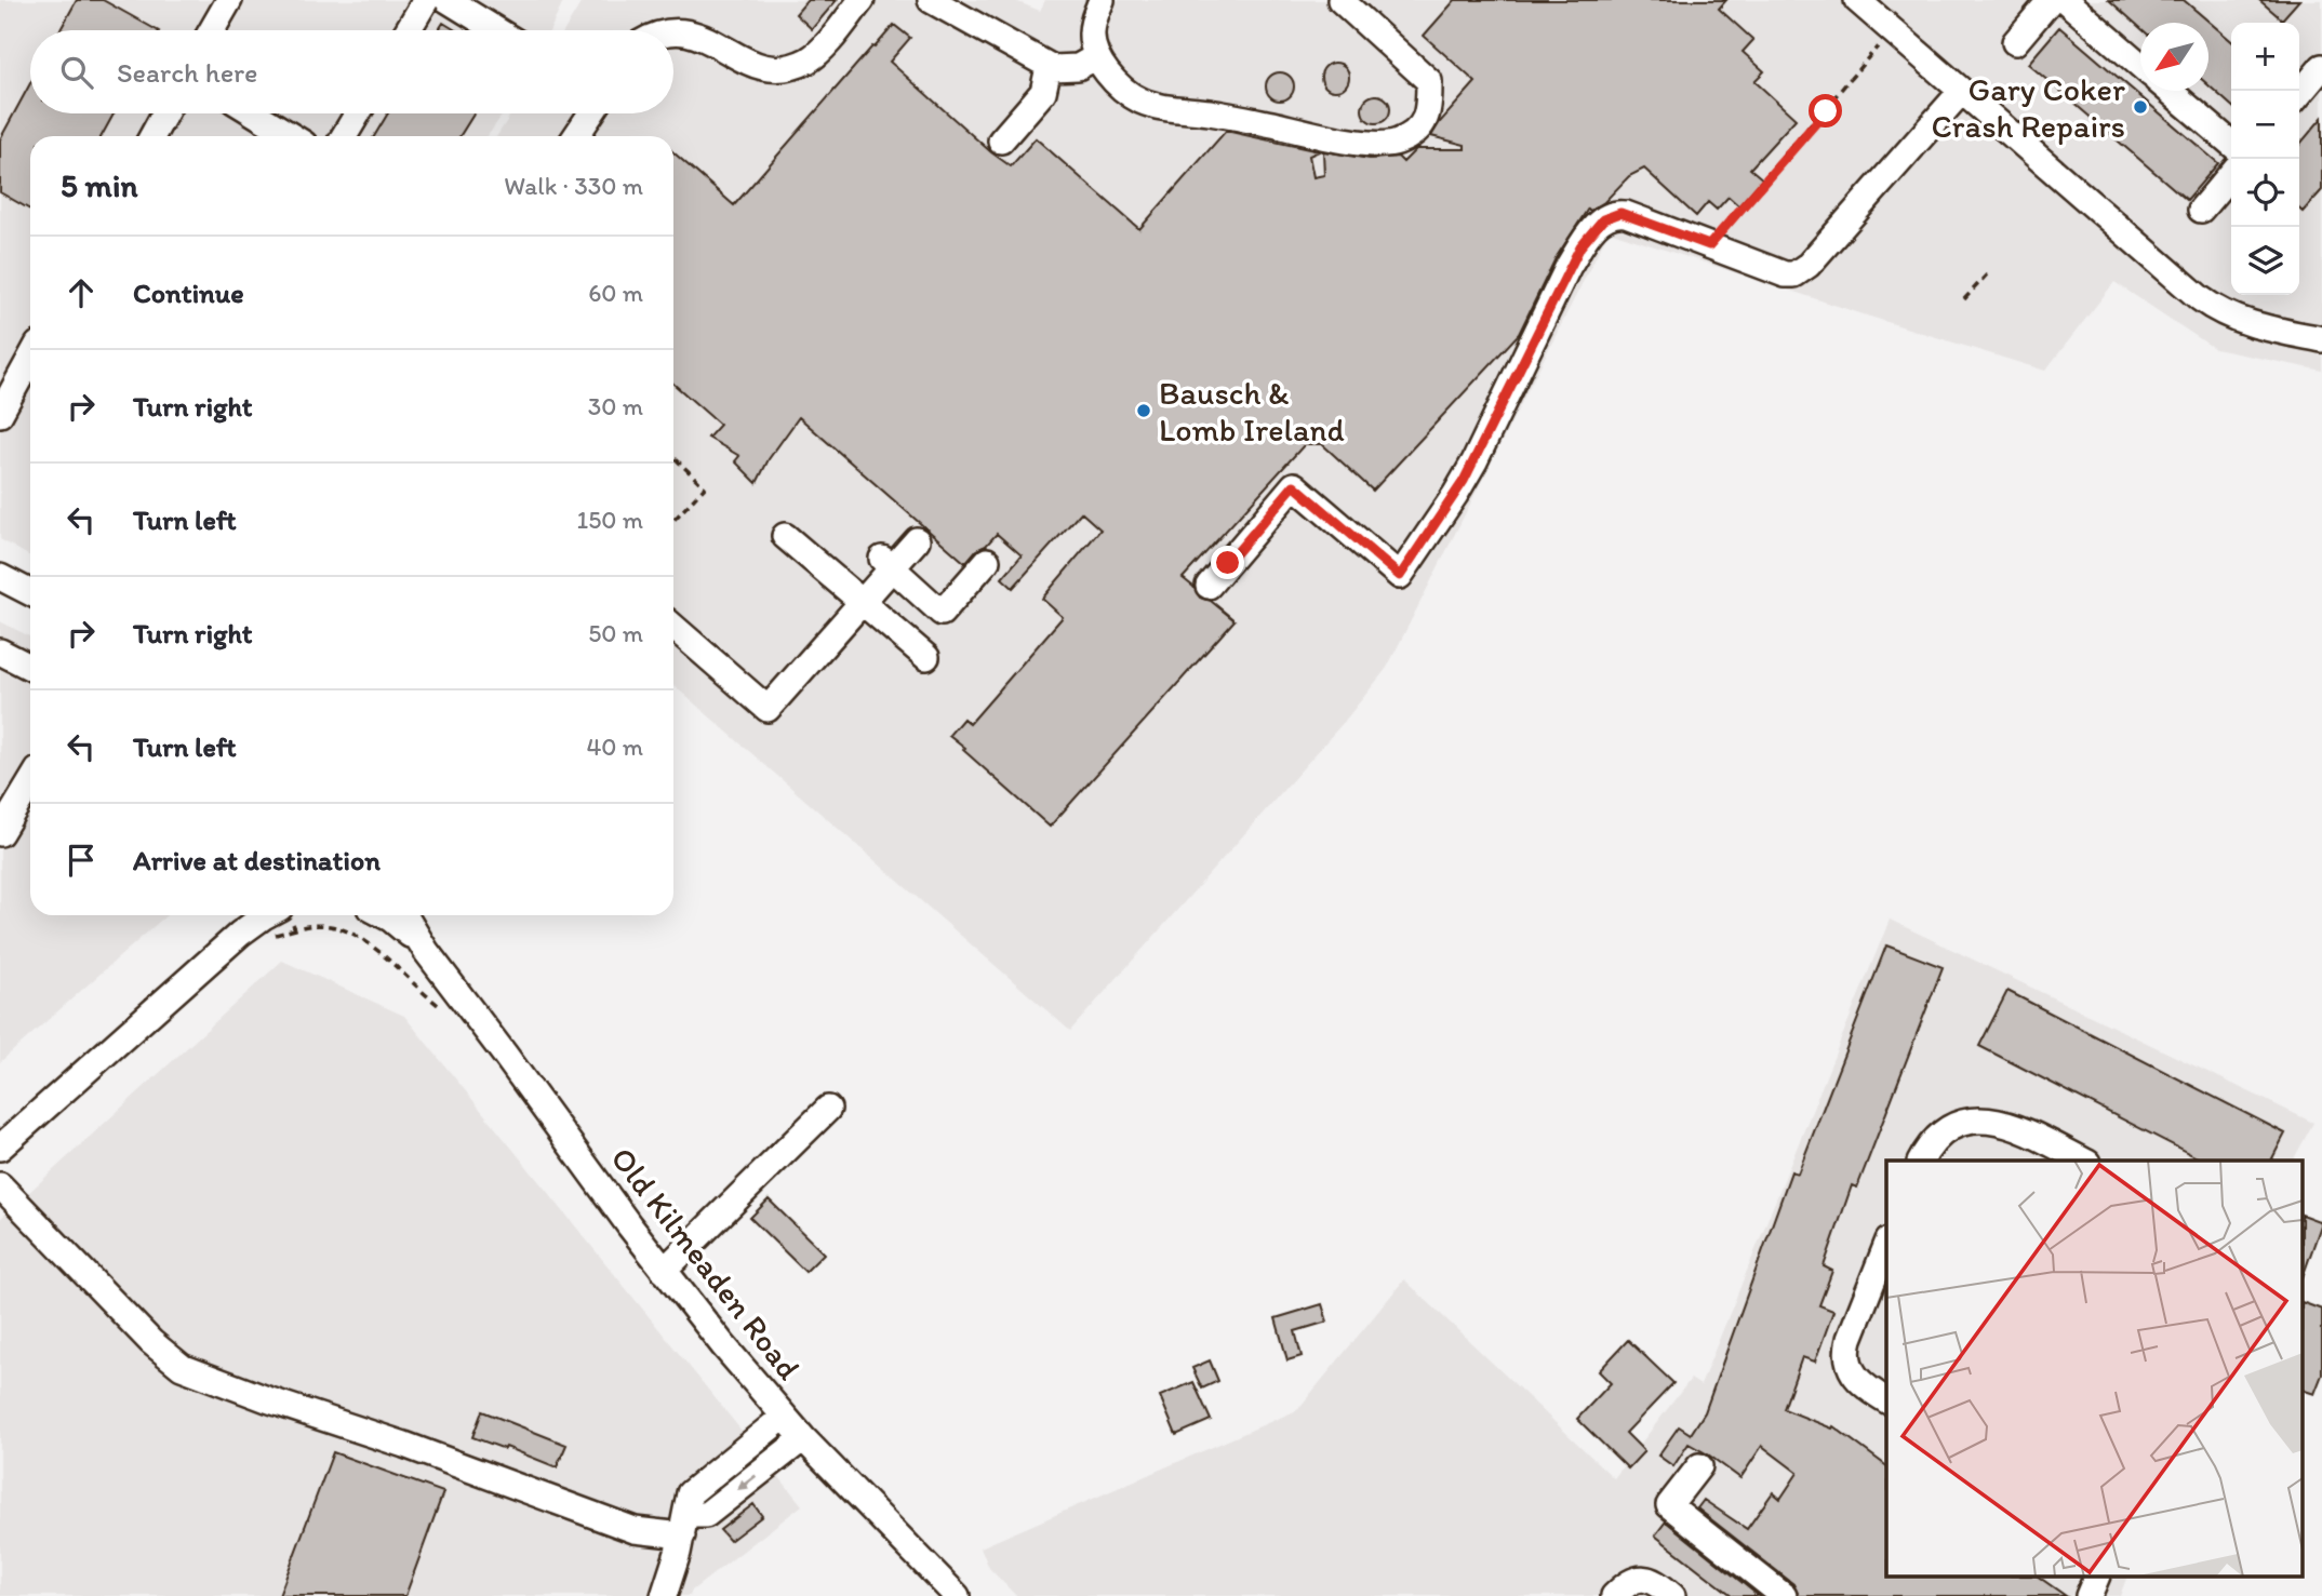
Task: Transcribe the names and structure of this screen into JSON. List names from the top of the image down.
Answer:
{
  "streets": {
    "street": ["Old Kilmeaden Road"]
  },
  "places": ["Gary Coker Crash Repairs", "Bausch & Lomb Ireland"],
  "north": "bottom left",
  "page": {
    "map_buttons": ["+", "−"],
    "search": "Search here",
    "heading": ["5 min", "Walk · 330 m"],
    "list": [
      ["Continue", "60 m"],
      ["Turn right", "30 m"],
      ["Turn left", "150 m"],
      ["Turn right", "50 m"],
      ["Turn left", "40 m"],
      "Arrive at destination"
    ]
  }
}
